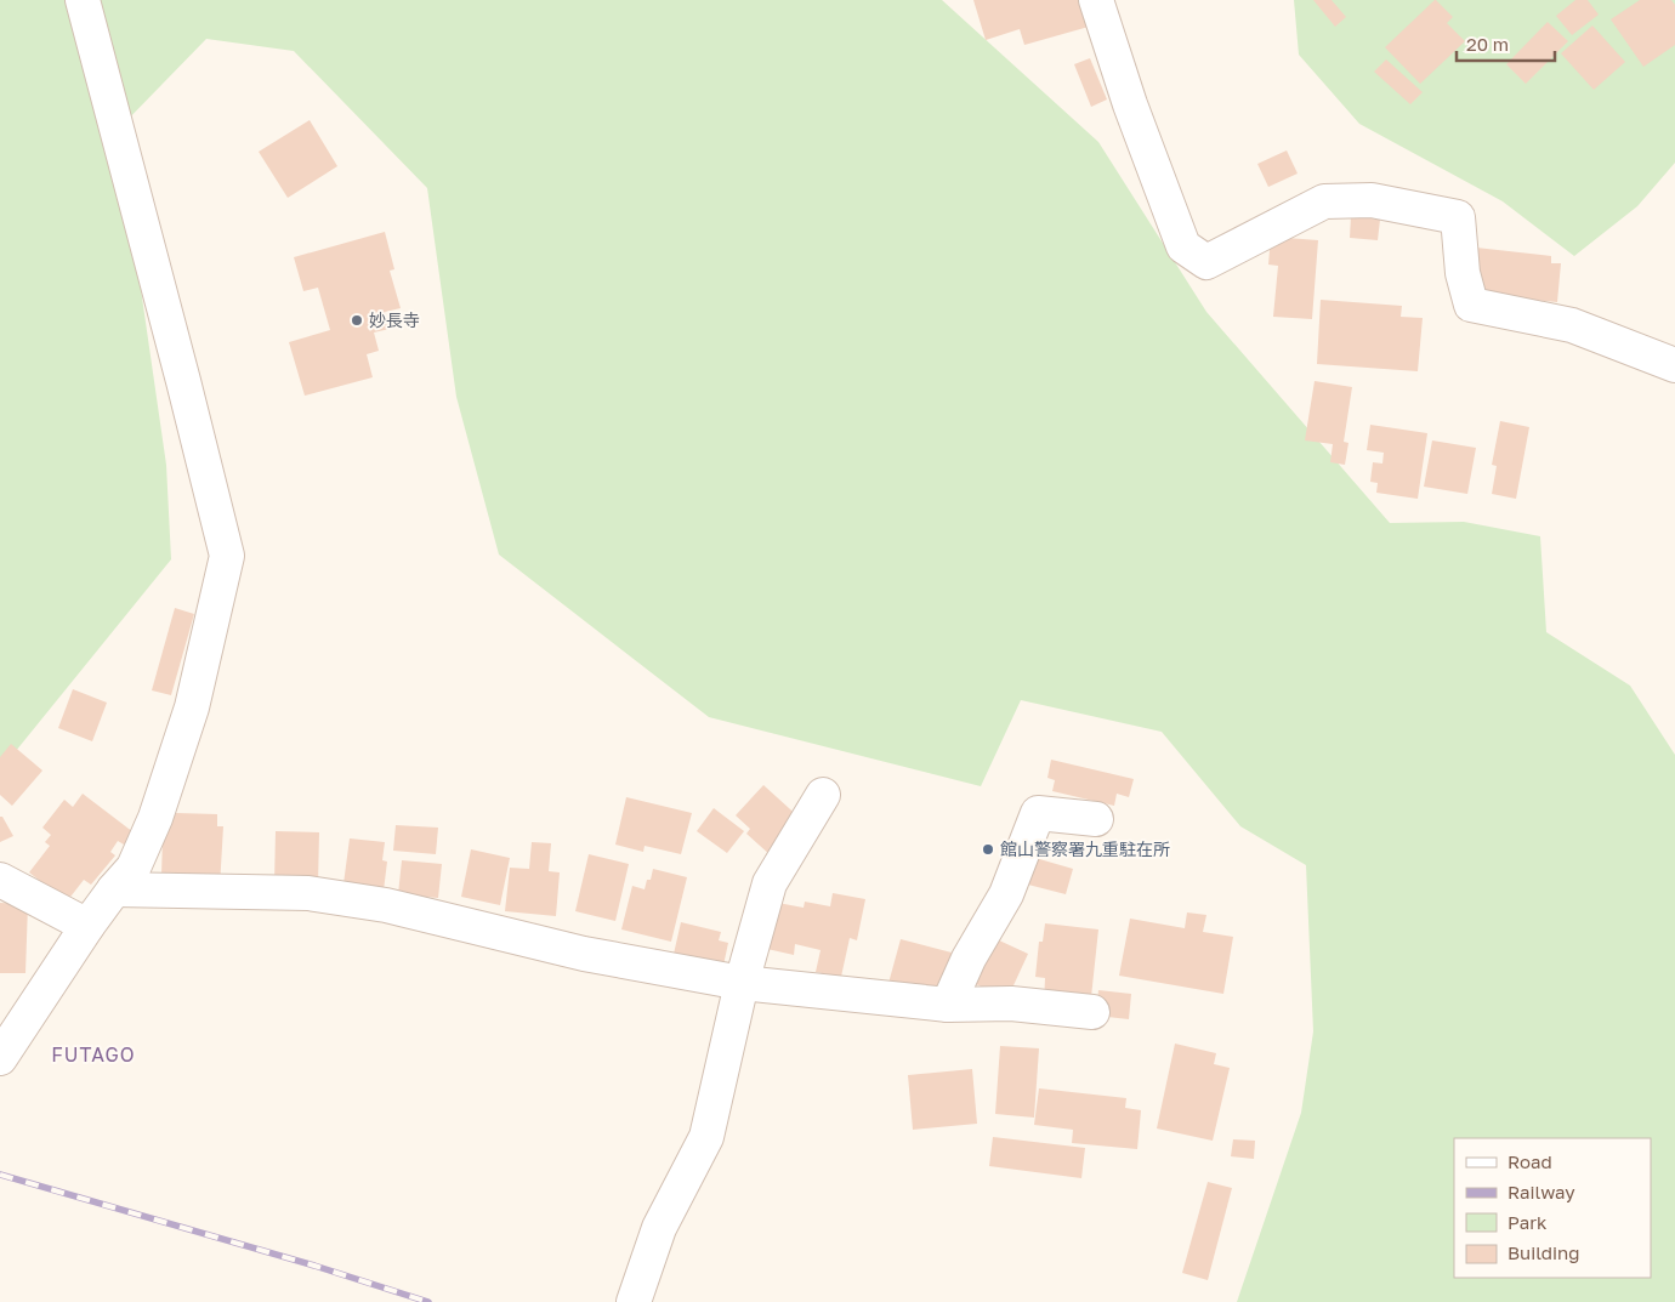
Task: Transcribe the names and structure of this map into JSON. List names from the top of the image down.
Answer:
{
  "districts": ["FUTAGO"],
  "places": ["妙長寺", "館山警察署九重駐在所"],
  "legend": [
    "Road",
    "Railway",
    "Park",
    "Building"
  ],
  "scale_bar": "20 m"
}
